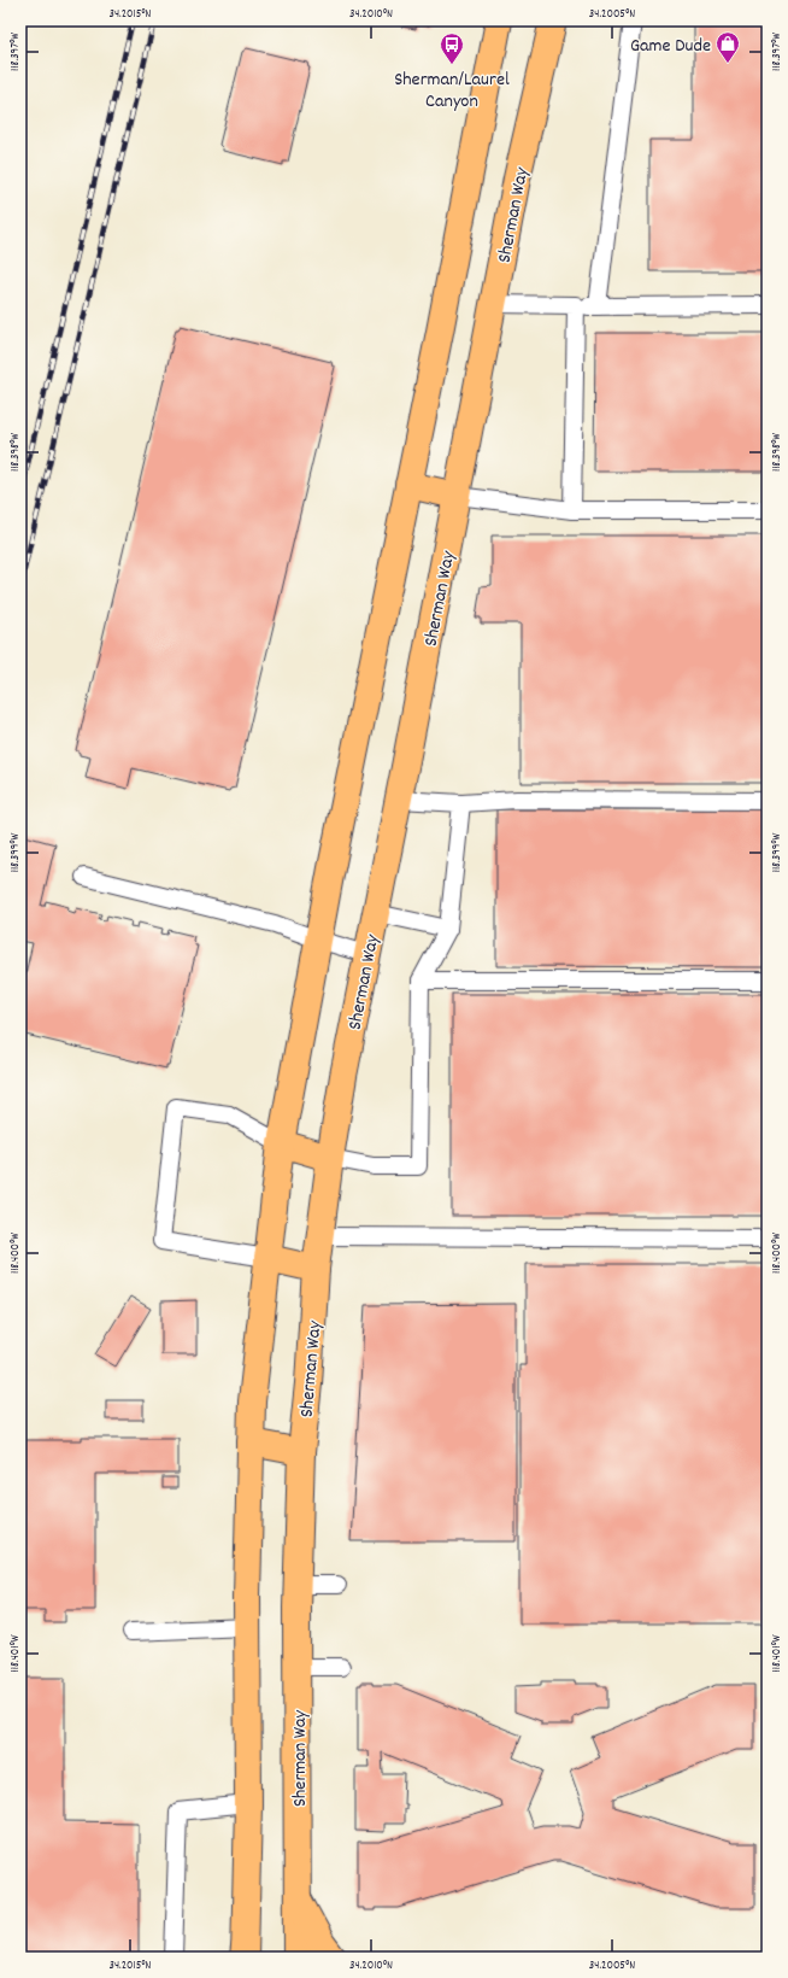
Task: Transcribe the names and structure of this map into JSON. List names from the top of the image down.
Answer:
{
  "streets": {
    "main road": ["Sherman Way"]
  },
  "places": {
    "shop": ["Game Dude"],
    "bus stop": ["Sherman/Laurel Canyon"]
  },
  "coordinates": [
    "34.2015°N",
    "34.2010°N",
    "34.2005°N",
    "118.397°W",
    "118.398°W",
    "118.399°W",
    "118.400°W",
    "118.401°W"
  ]
}
